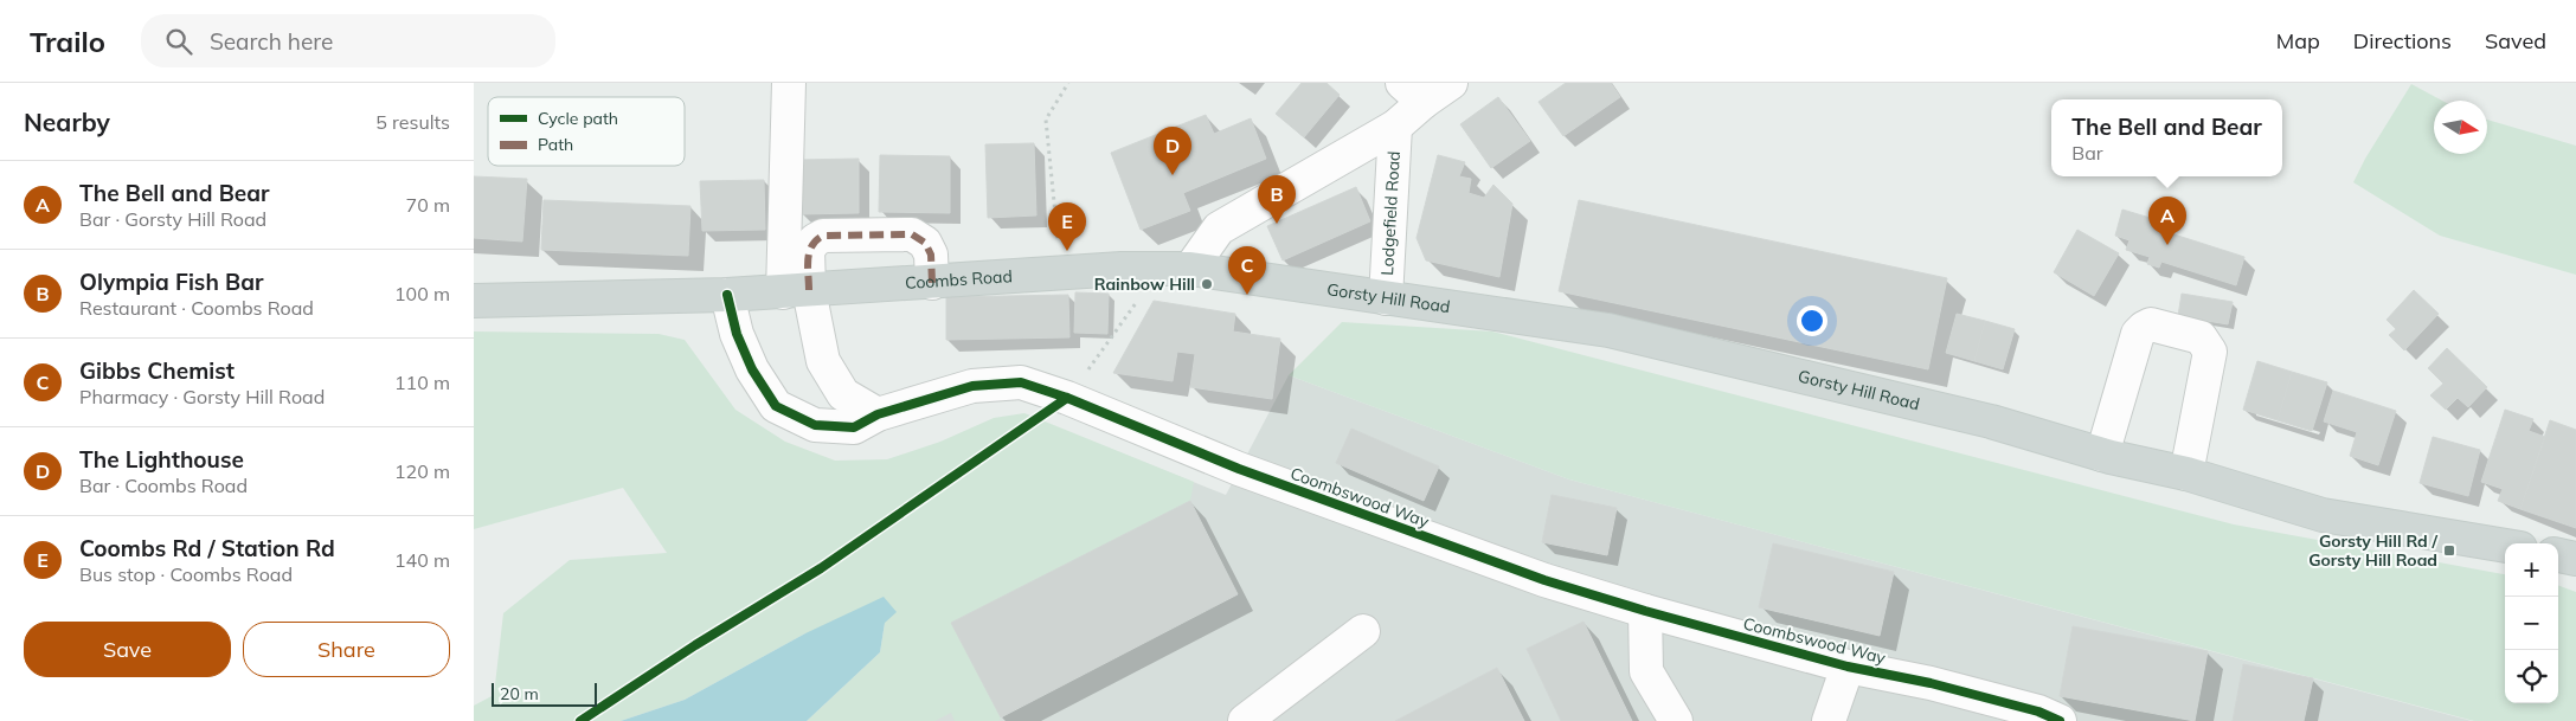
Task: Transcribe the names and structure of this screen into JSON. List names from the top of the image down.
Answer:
{
  "streets": {
    "main road": ["Coombs Road", "Gorsty Hill Road"],
    "street": ["Lodgefield Road", "Coombswood Way"]
  },
  "crossings": [
    ["Lodgefield Road", "Gorsty Hill Road"],
    ["Coombs Road", "Gorsty Hill Road"],
    ["Coombs Road", "Coombswood Way"]
  ],
  "places": {
    "other": ["Rainbow Hill"],
    "transit": ["Gorsty Hill Rd / Gorsty Hill Road"]
  },
  "legend": ["Cycle path", "Path"],
  "scale_bar": "20 m",
  "north": "right",
  "page": {
    "header": "Trailo",
    "search": "Search here",
    "nav": ["Map", "Directions", "Saved"],
    "heading": ["Nearby", "5 results"],
    "popup": ["The Bell and Bear", "Bar"],
    "pins": [
      "D",
      "B",
      "A",
      "E",
      "C"
    ],
    "list": [
      {
        "mark": "A",
        "name": "The Bell and Bear",
        "note": "Bar · Gorsty Hill Road",
        "value": "70 m"
      },
      {
        "mark": "B",
        "name": "Olympia Fish Bar",
        "note": "Restaurant · Coombs Road",
        "value": "100 m"
      },
      {
        "mark": "C",
        "name": "Gibbs Chemist",
        "note": "Pharmacy · Gorsty Hill Road",
        "value": "110 m"
      },
      {
        "mark": "D",
        "name": "The Lighthouse",
        "note": "Bar · Coombs Road",
        "value": "120 m"
      },
      {
        "mark": "E",
        "name": "Coombs Rd / Station Rd",
        "note": "Bus stop · Coombs Road",
        "value": "140 m"
      }
    ],
    "map_buttons": ["+", "−"],
    "buttons": ["Save", "Share"],
    "scale": "20 m"
  }
}
